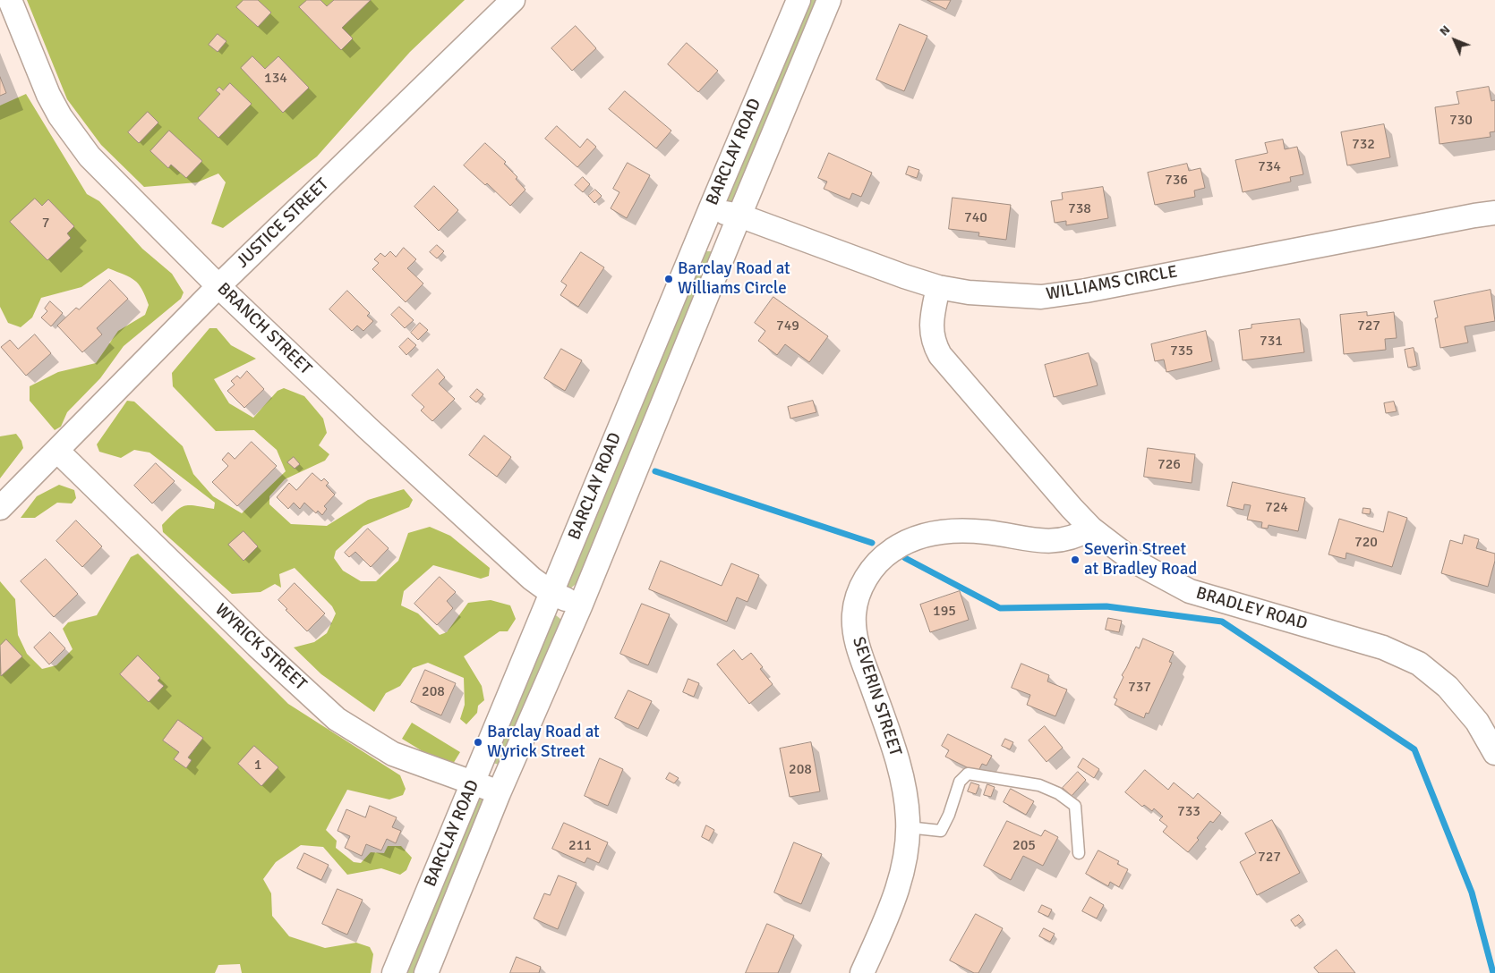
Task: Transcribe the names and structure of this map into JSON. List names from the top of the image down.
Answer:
{
  "streets": {
    "street": [
      "BARCLAY ROAD",
      "JUSTICE STREET",
      "WILLIAMS CIRCLE",
      "BRANCH STREET",
      "BRADLEY ROAD",
      "WYRICK STREET",
      "SEVERIN STREET"
    ]
  },
  "crossings": [
    ["BARCLAY ROAD", "WILLIAMS CIRCLE"],
    ["BARCLAY ROAD", "BRANCH STREET"],
    ["BARCLAY ROAD", "WYRICK STREET"],
    ["JUSTICE STREET", "BRANCH STREET"],
    ["JUSTICE STREET", "WYRICK STREET"],
    ["WILLIAMS CIRCLE", "BRADLEY ROAD"],
    ["BRADLEY ROAD", "SEVERIN STREET"]
  ],
  "places": ["Barclay Road at Williams Circle", "Severin Street at Bradley Road", "Barclay Road at Wyrick Street"],
  "house_numbers": [
    "134",
    "730",
    "732",
    "734",
    "736",
    "738",
    "740",
    "7",
    "749",
    "727",
    "731",
    "735",
    "726",
    "724",
    "720",
    "195",
    "737",
    "208",
    "1",
    "208",
    "733",
    "211",
    "205",
    "727"
  ],
  "north": "top left"
}
